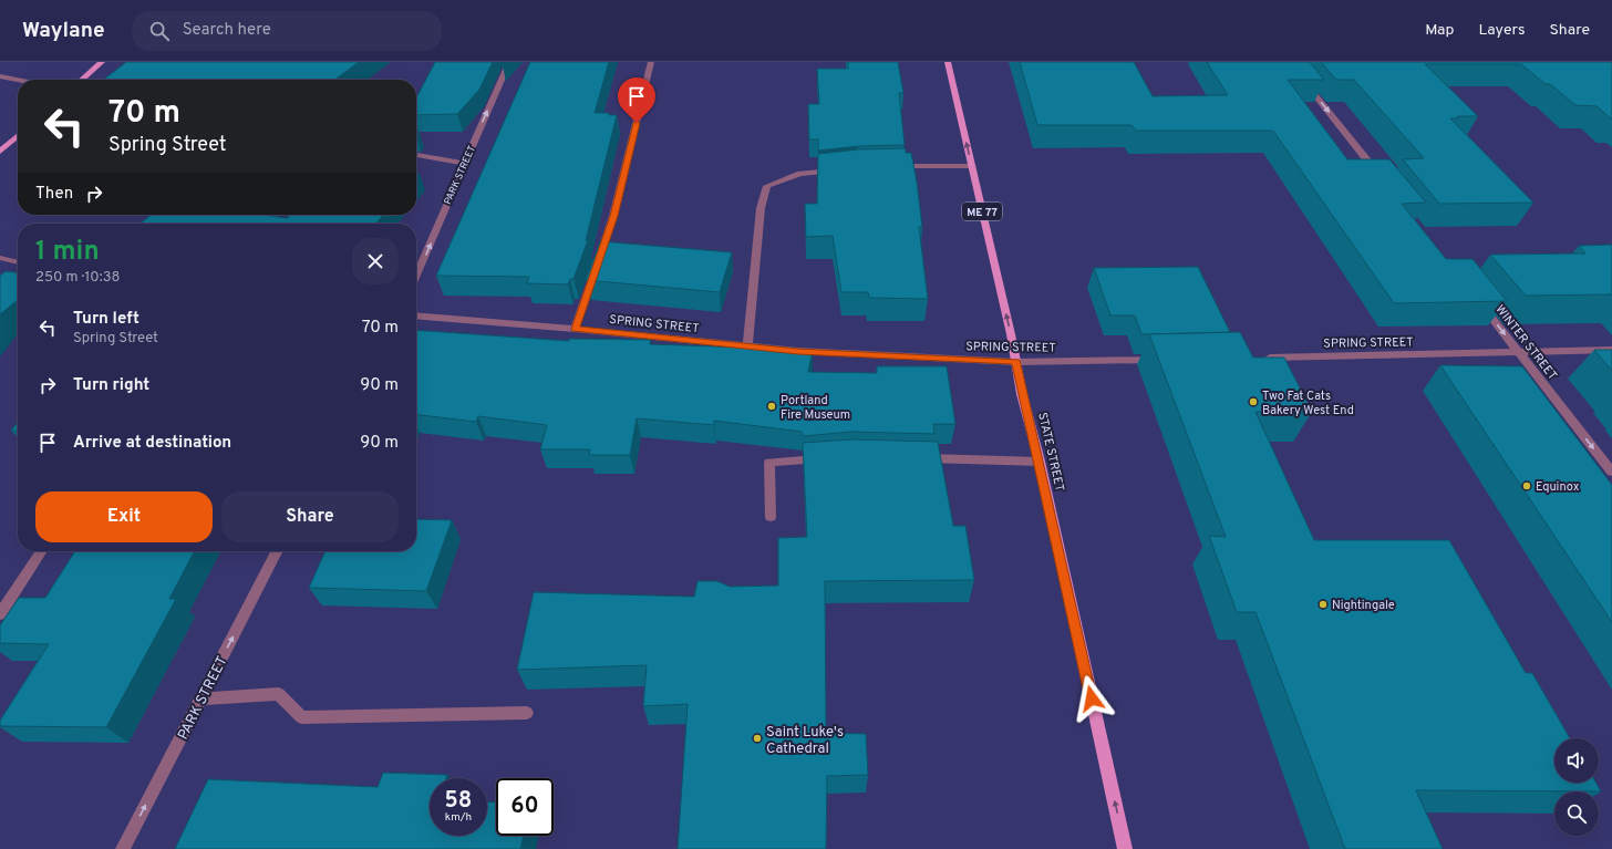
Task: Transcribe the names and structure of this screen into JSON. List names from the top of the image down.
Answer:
{
  "streets": {
    "main road": ["ME 77", "STATE STREET"],
    "street": ["PARK STREET", "SPRING STREET", "WINTER STREET"]
  },
  "crossings": [
    ["SPRING STREET", "WINTER STREET"],
    ["SPRING STREET", "STATE STREET"]
  ],
  "one_way": ["PARK STREET", "WINTER STREET", "STATE STREET"],
  "places": [
    "Two Fat Cats Bakery West End",
    "Portland Fire Museum",
    "Equinox",
    "Nightingale",
    "Saint Luke's Cathedral"
  ],
  "page": {
    "header": "Waylane",
    "search": "Search here",
    "nav": ["Map", "Layers", "Share"],
    "turn": ["70 m", "Spring Street"],
    "then": "Then",
    "heading": ["1 min", "250 m · 10:38"],
    "list": [
      {
        "name": "Turn left",
        "note": "Spring Street",
        "value": "70 m"
      },
      {
        "name": "Turn right",
        "value": "90 m"
      },
      {
        "name": "Arrive at destination",
        "value": "90 m"
      }
    ],
    "buttons": ["Exit", "Share"],
    "speed": "58 km/h",
    "limit": "60"
  }
}
